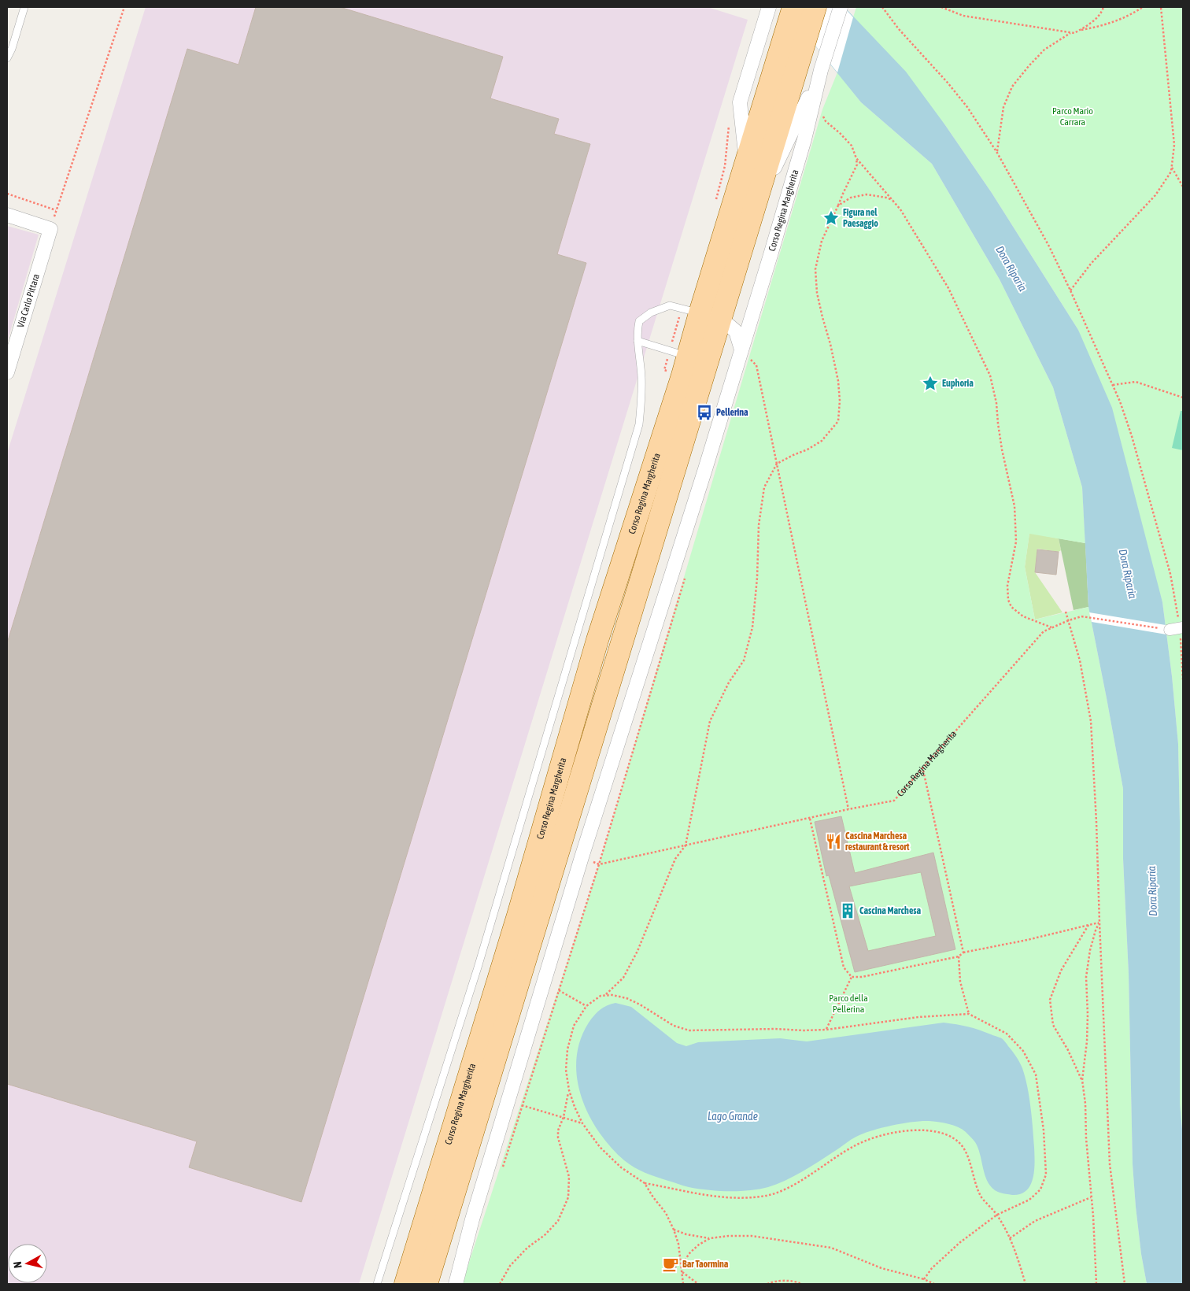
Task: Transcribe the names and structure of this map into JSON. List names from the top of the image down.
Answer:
{
  "streets": {
    "main road": ["Corso Regina Margherita"],
    "street": ["Via Carlo Pittara"]
  },
  "water": ["Dora Riparia", "Lago Grande"],
  "parks": ["Parco Mario Carrara", "Parco della Pellerina"],
  "places": {
    "place": ["Figura nel Paesaggio", "Euphoria"],
    "bus stop": ["Pellerina"],
    "restaurant": ["Cascina Marchesa restaurant & resort"],
    "building": ["Cascina Marchesa"],
    "cafe": ["Bar Taormina"]
  },
  "north": "left"
}
